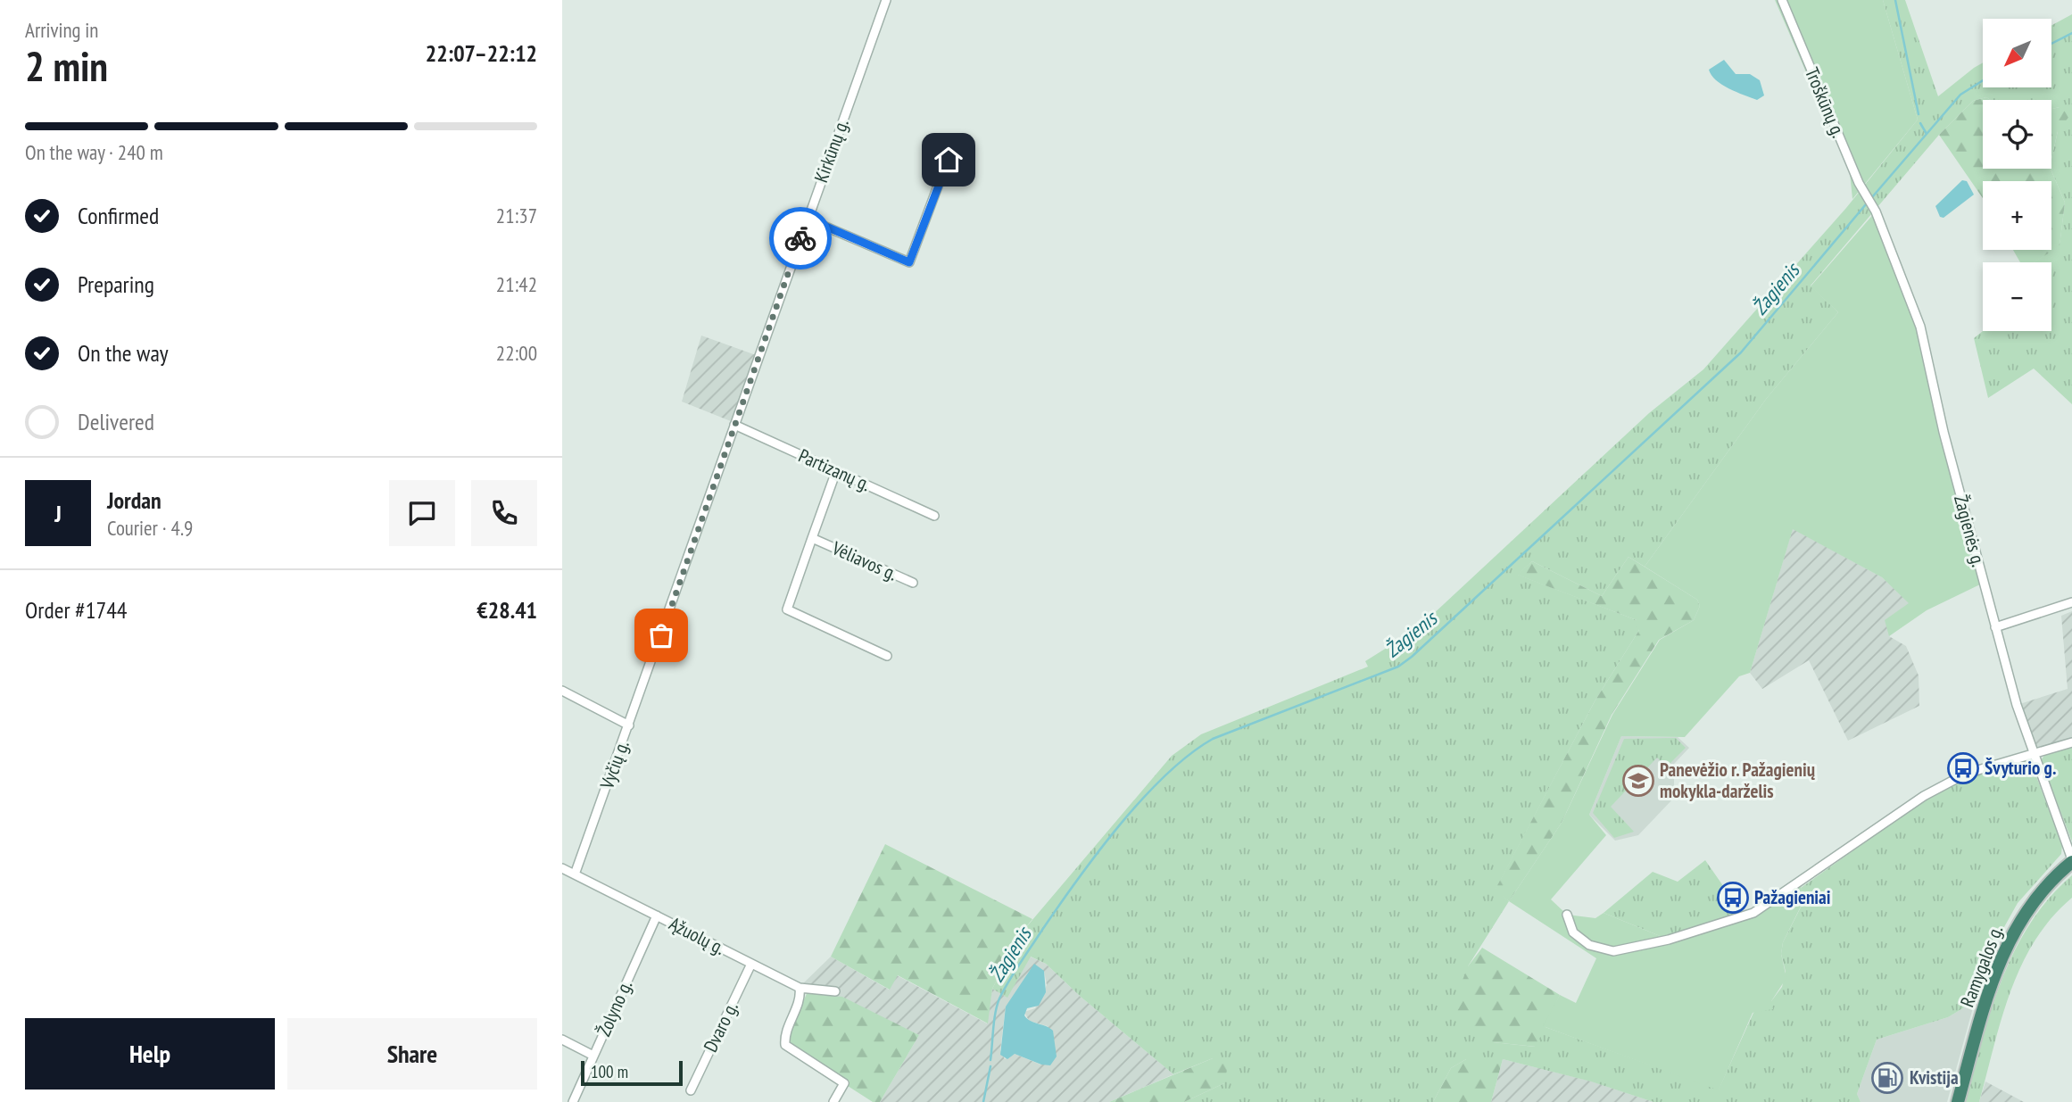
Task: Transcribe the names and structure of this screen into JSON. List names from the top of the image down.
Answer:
{
  "streets": {
    "highway": ["Ramygalos g."],
    "street": [
      "Troškūnų g.",
      "Kirkūnų g.",
      "Partizanų g.",
      "Žagienės g.",
      "Vėliavos g.",
      "Vyčių g.",
      "Ąžuolų g.",
      "Žolyno g.",
      "Dvaro g."
    ]
  },
  "crossings": [
    ["Troškūnų g.", "Žagienės g."],
    ["Kirkūnų g.", "Partizanų g."],
    ["Kirkūnų g.", "Vyčių g."],
    ["Partizanų g.", "Vėliavos g."],
    ["Žagienės g.", "Ramygalos g."],
    ["Vyčių g.", "Ąžuolų g."],
    ["Ąžuolų g.", "Žolyno g."],
    ["Ąžuolų g.", "Dvaro g."]
  ],
  "water": ["Žagienis"],
  "places": {
    "bus stop": ["Švyturio g.", "Pažagieniai"],
    "school or university": ["Panevėžio r. Pažagienių mokykla-darželis"],
    "fuel station": ["Kvistija"]
  },
  "scale_bar": "100 m",
  "north": "bottom left",
  "page": {
    "heading": ["2 min", "Arriving in", "22:07–22:12"],
    "panel": [
      "Jordan",
      "Courier · 4.9",
      "Order #1744",
      "€28.41"
    ],
    "map_buttons": ["+", "−"],
    "bar": "On the way · 240 m",
    "list": [
      ["Confirmed", "21:37"],
      ["Preparing", "21:42"],
      ["On the way", "22:00"],
      "Delivered"
    ],
    "round": "J",
    "buttons": ["Help", "Share"],
    "scale": "100 m"
  }
}
